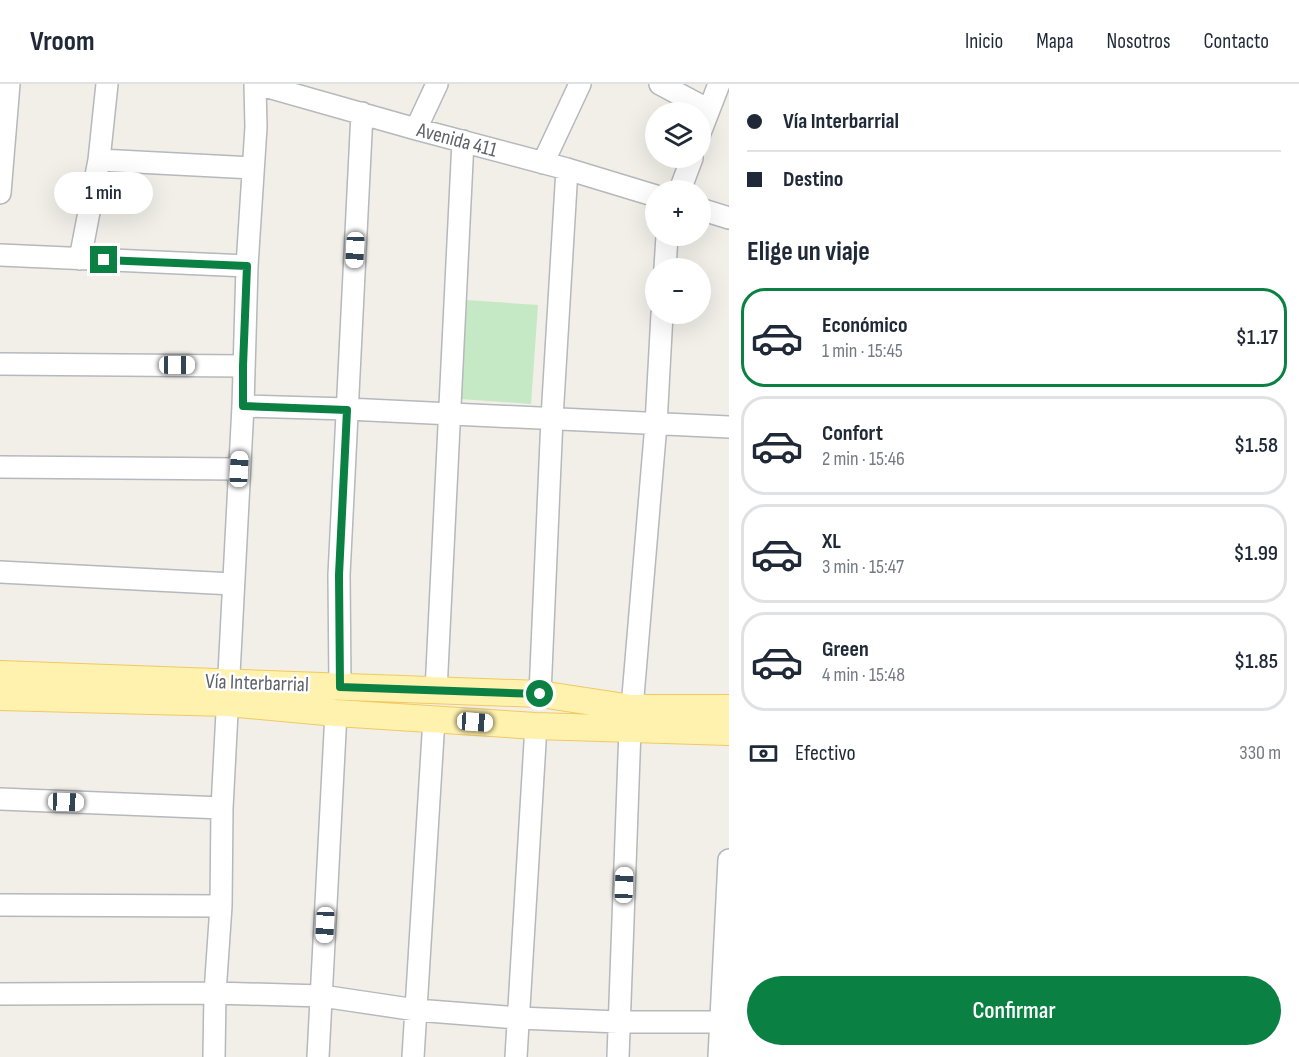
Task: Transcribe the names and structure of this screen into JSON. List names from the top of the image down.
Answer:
{
  "streets": {
    "main road": ["Vía Interbarrial"],
    "street": ["Avenida 411"]
  },
  "page": {
    "header": "Vroom",
    "nav": [
      "Inicio",
      "Mapa",
      "Nosotros",
      "Contacto"
    ],
    "banner": ["Vía Interbarrial", "Destino"],
    "map_buttons": ["+", "−"],
    "bubble": "1 min",
    "heading": "Elige un viaje",
    "list": [
      {
        "name": "Económico",
        "note": "1 min · 15:45",
        "value": "$1.17"
      },
      {
        "name": "Confort",
        "note": "2 min · 15:46",
        "value": "$1.58"
      },
      {
        "name": "XL",
        "note": "3 min · 15:47",
        "value": "$1.99"
      },
      {
        "name": "Green",
        "note": "4 min · 15:48",
        "value": "$1.85"
      }
    ],
    "pay": ["Efectivo", "330 m"],
    "buttons": "Confirmar"
  }
}
